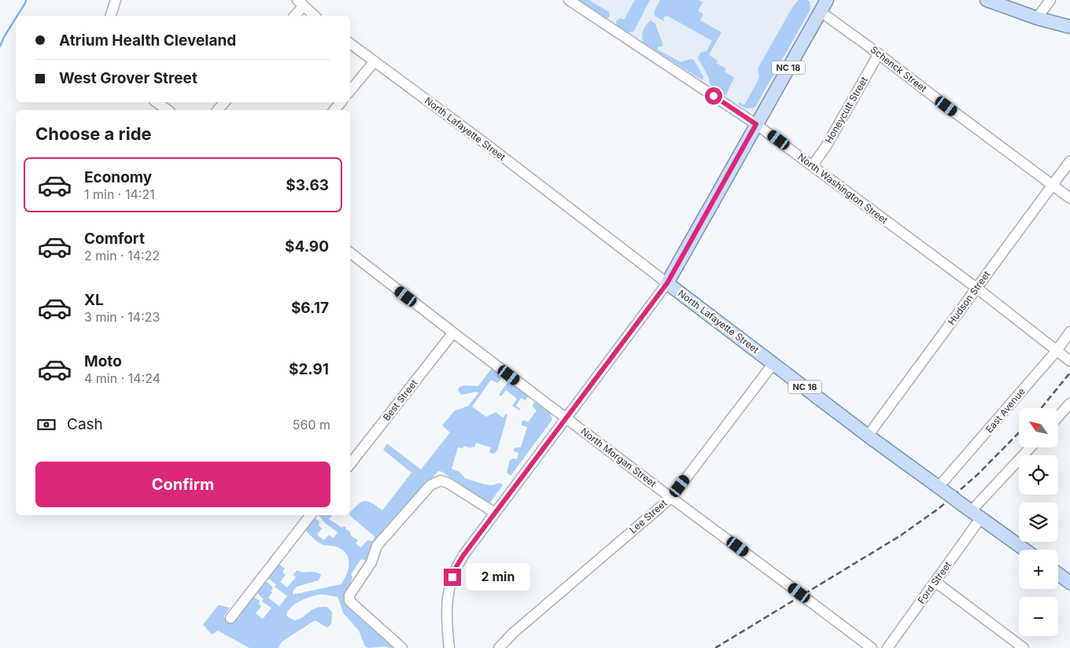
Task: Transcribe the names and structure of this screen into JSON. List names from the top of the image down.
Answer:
{
  "streets": {
    "main road": ["NC 18", "North Lafayette Street"],
    "street": [
      "Schenck Street",
      "Honeycutt Street",
      "North Washington Street",
      "Hudson Street",
      "Best Street",
      "East Avenue",
      "North Morgan Street",
      "Lee Street",
      "Ford Street"
    ]
  },
  "crossings": [
    ["NC 18", "Schenck Street"],
    ["NC 18", "North Lafayette Street"],
    ["NC 18", "North Washington Street"],
    ["Schenck Street", "Honeycutt Street"],
    ["Schenck Street", "Hudson Street"],
    ["Honeycutt Street", "North Washington Street"],
    ["North Lafayette Street", "Hudson Street"],
    ["North Lafayette Street", "East Avenue"],
    ["North Lafayette Street", "Lee Street"],
    ["North Lafayette Street", "Ford Street"],
    ["North Washington Street", "Hudson Street"],
    ["North Washington Street", "East Avenue"],
    ["Best Street", "North Morgan Street"],
    ["North Morgan Street", "Lee Street"]
  ],
  "north": "top left",
  "page": {
    "banner": ["Atrium Health Cleveland", "West Grover Street"],
    "heading": "Choose a ride",
    "list": [
      {
        "name": "Economy",
        "note": "1 min · 14:21",
        "value": "$3.63"
      },
      {
        "name": "Comfort",
        "note": "2 min · 14:22",
        "value": "$4.90"
      },
      {
        "name": "XL",
        "note": "3 min · 14:23",
        "value": "$6.17"
      },
      {
        "name": "Moto",
        "note": "4 min · 14:24",
        "value": "$2.91"
      }
    ],
    "pay": ["Cash", "560 m"],
    "map_buttons": ["+", "−"],
    "buttons": "Confirm",
    "bubble": "2 min"
  }
}
